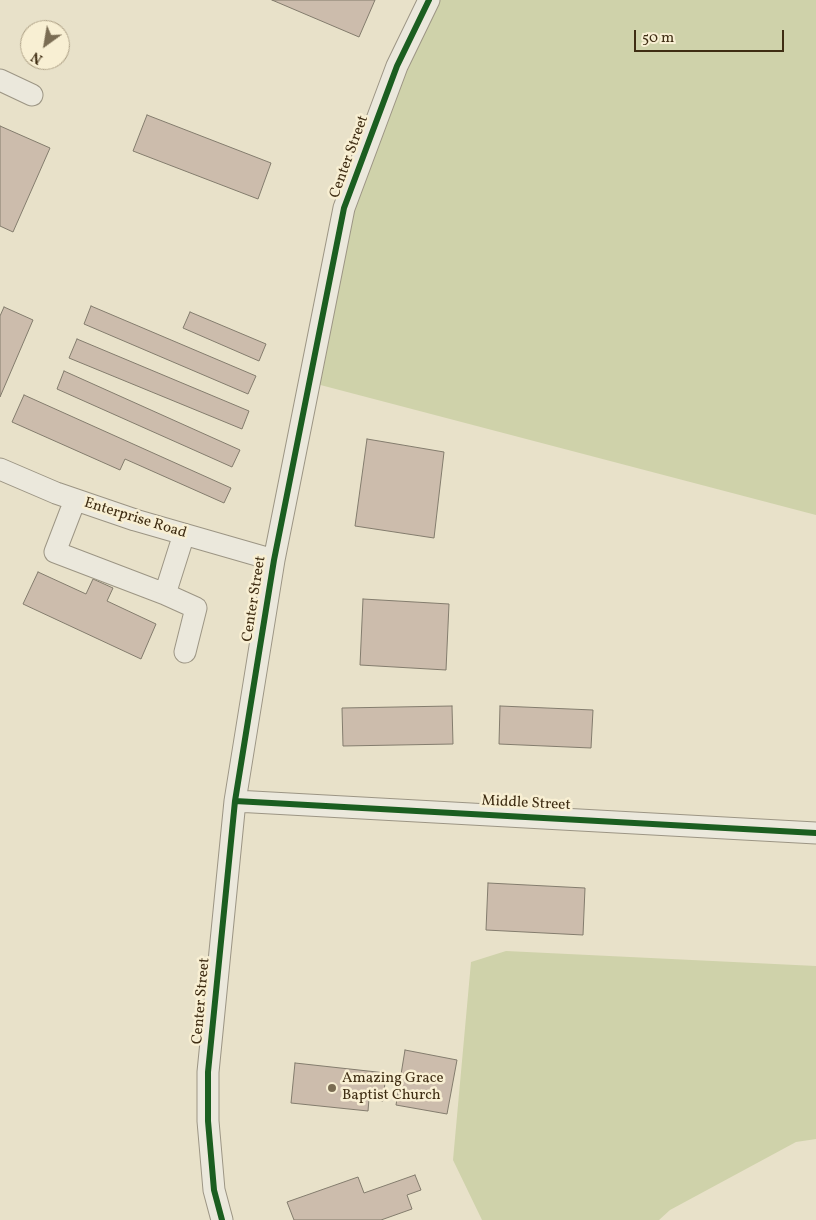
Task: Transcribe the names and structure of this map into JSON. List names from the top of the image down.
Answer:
{
  "streets": {
    "street": ["Center Street", "Enterprise Road", "Middle Street"]
  },
  "crossings": [
    ["Center Street", "Enterprise Road"],
    ["Center Street", "Middle Street"]
  ],
  "places": ["Amazing Grace Baptist Church"],
  "scale_bar": "50 m",
  "north": "bottom left"
}
